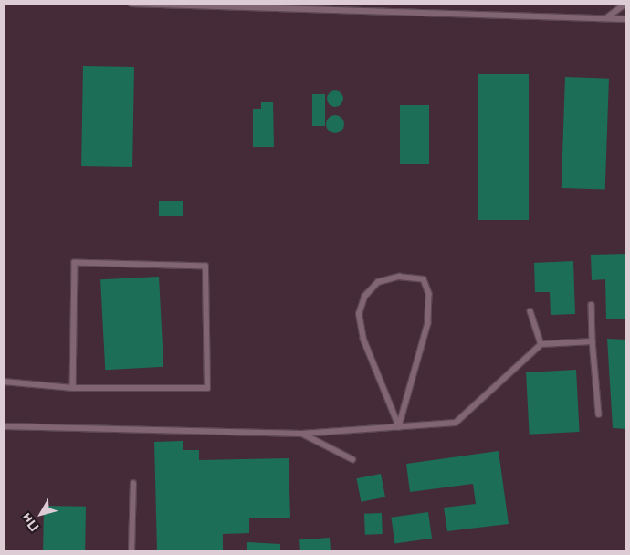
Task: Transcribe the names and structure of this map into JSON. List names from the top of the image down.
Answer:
{
  "north": "bottom left"
}
